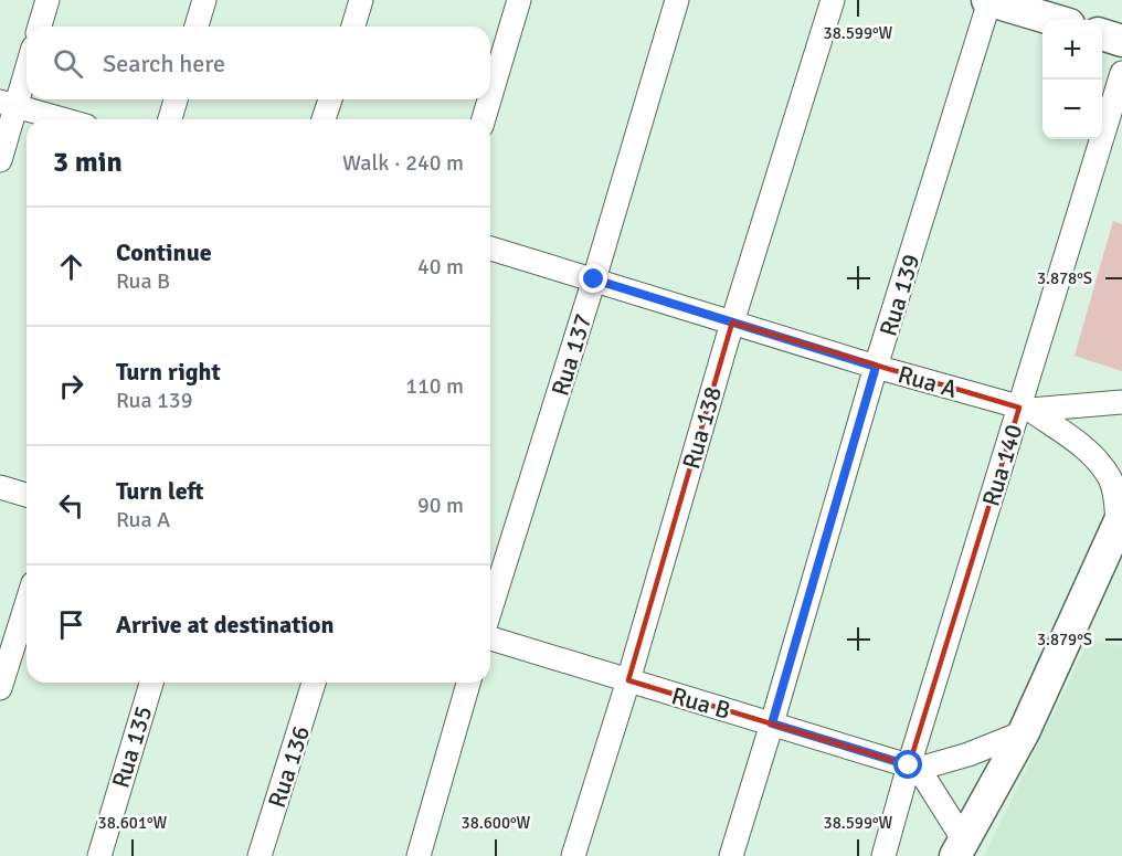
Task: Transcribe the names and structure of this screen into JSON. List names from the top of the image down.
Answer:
{
  "streets": {
    "street": [
      "Rua 139",
      "Rua 137",
      "Rua A",
      "Rua 138",
      "Rua 140",
      "Rua B",
      "Rua 135",
      "Rua 136"
    ]
  },
  "crossings": [
    ["Rua 139", "Rua A"],
    ["Rua 139", "Rua B"],
    ["Rua 137", "Rua A"],
    ["Rua A", "Rua 138"],
    ["Rua A", "Rua 140"],
    ["Rua 138", "Rua B"],
    ["Rua 140", "Rua B"]
  ],
  "page": {
    "map_buttons": ["+", "−"],
    "search": "Search here",
    "heading": ["3 min", "Walk · 240 m"],
    "list": [
      ["Continue", "Rua B", "40 m"],
      ["Turn right", "Rua 139", "110 m"],
      ["Turn left", "Rua A", "90 m"],
      "Arrive at destination"
    ]
  },
  "coordinates": [
    "38.599°W",
    "3.878°S",
    "3.879°S",
    "38.601°W",
    "38.600°W"
  ]
}
